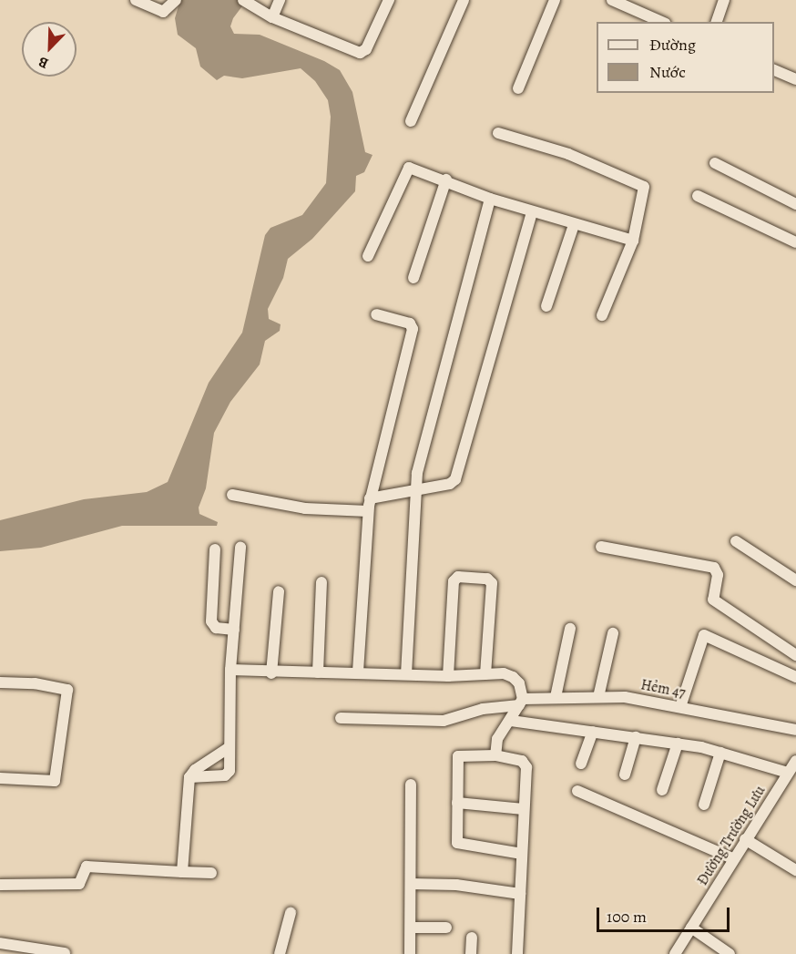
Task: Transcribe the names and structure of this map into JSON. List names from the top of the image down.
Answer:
{
  "streets": {
    "street": ["Hẻm 47", "Đường Trường Lưu"]
  },
  "legend": ["Đường", "Nước"],
  "scale_bar": "100 m",
  "north": "bottom left"
}
